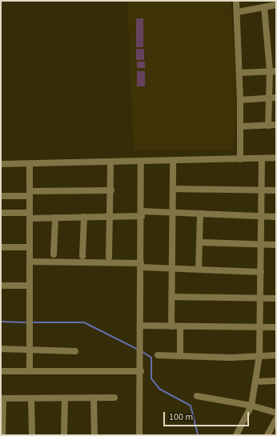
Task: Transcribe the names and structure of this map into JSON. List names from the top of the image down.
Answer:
{
  "scale_bar": "100 m"
}
